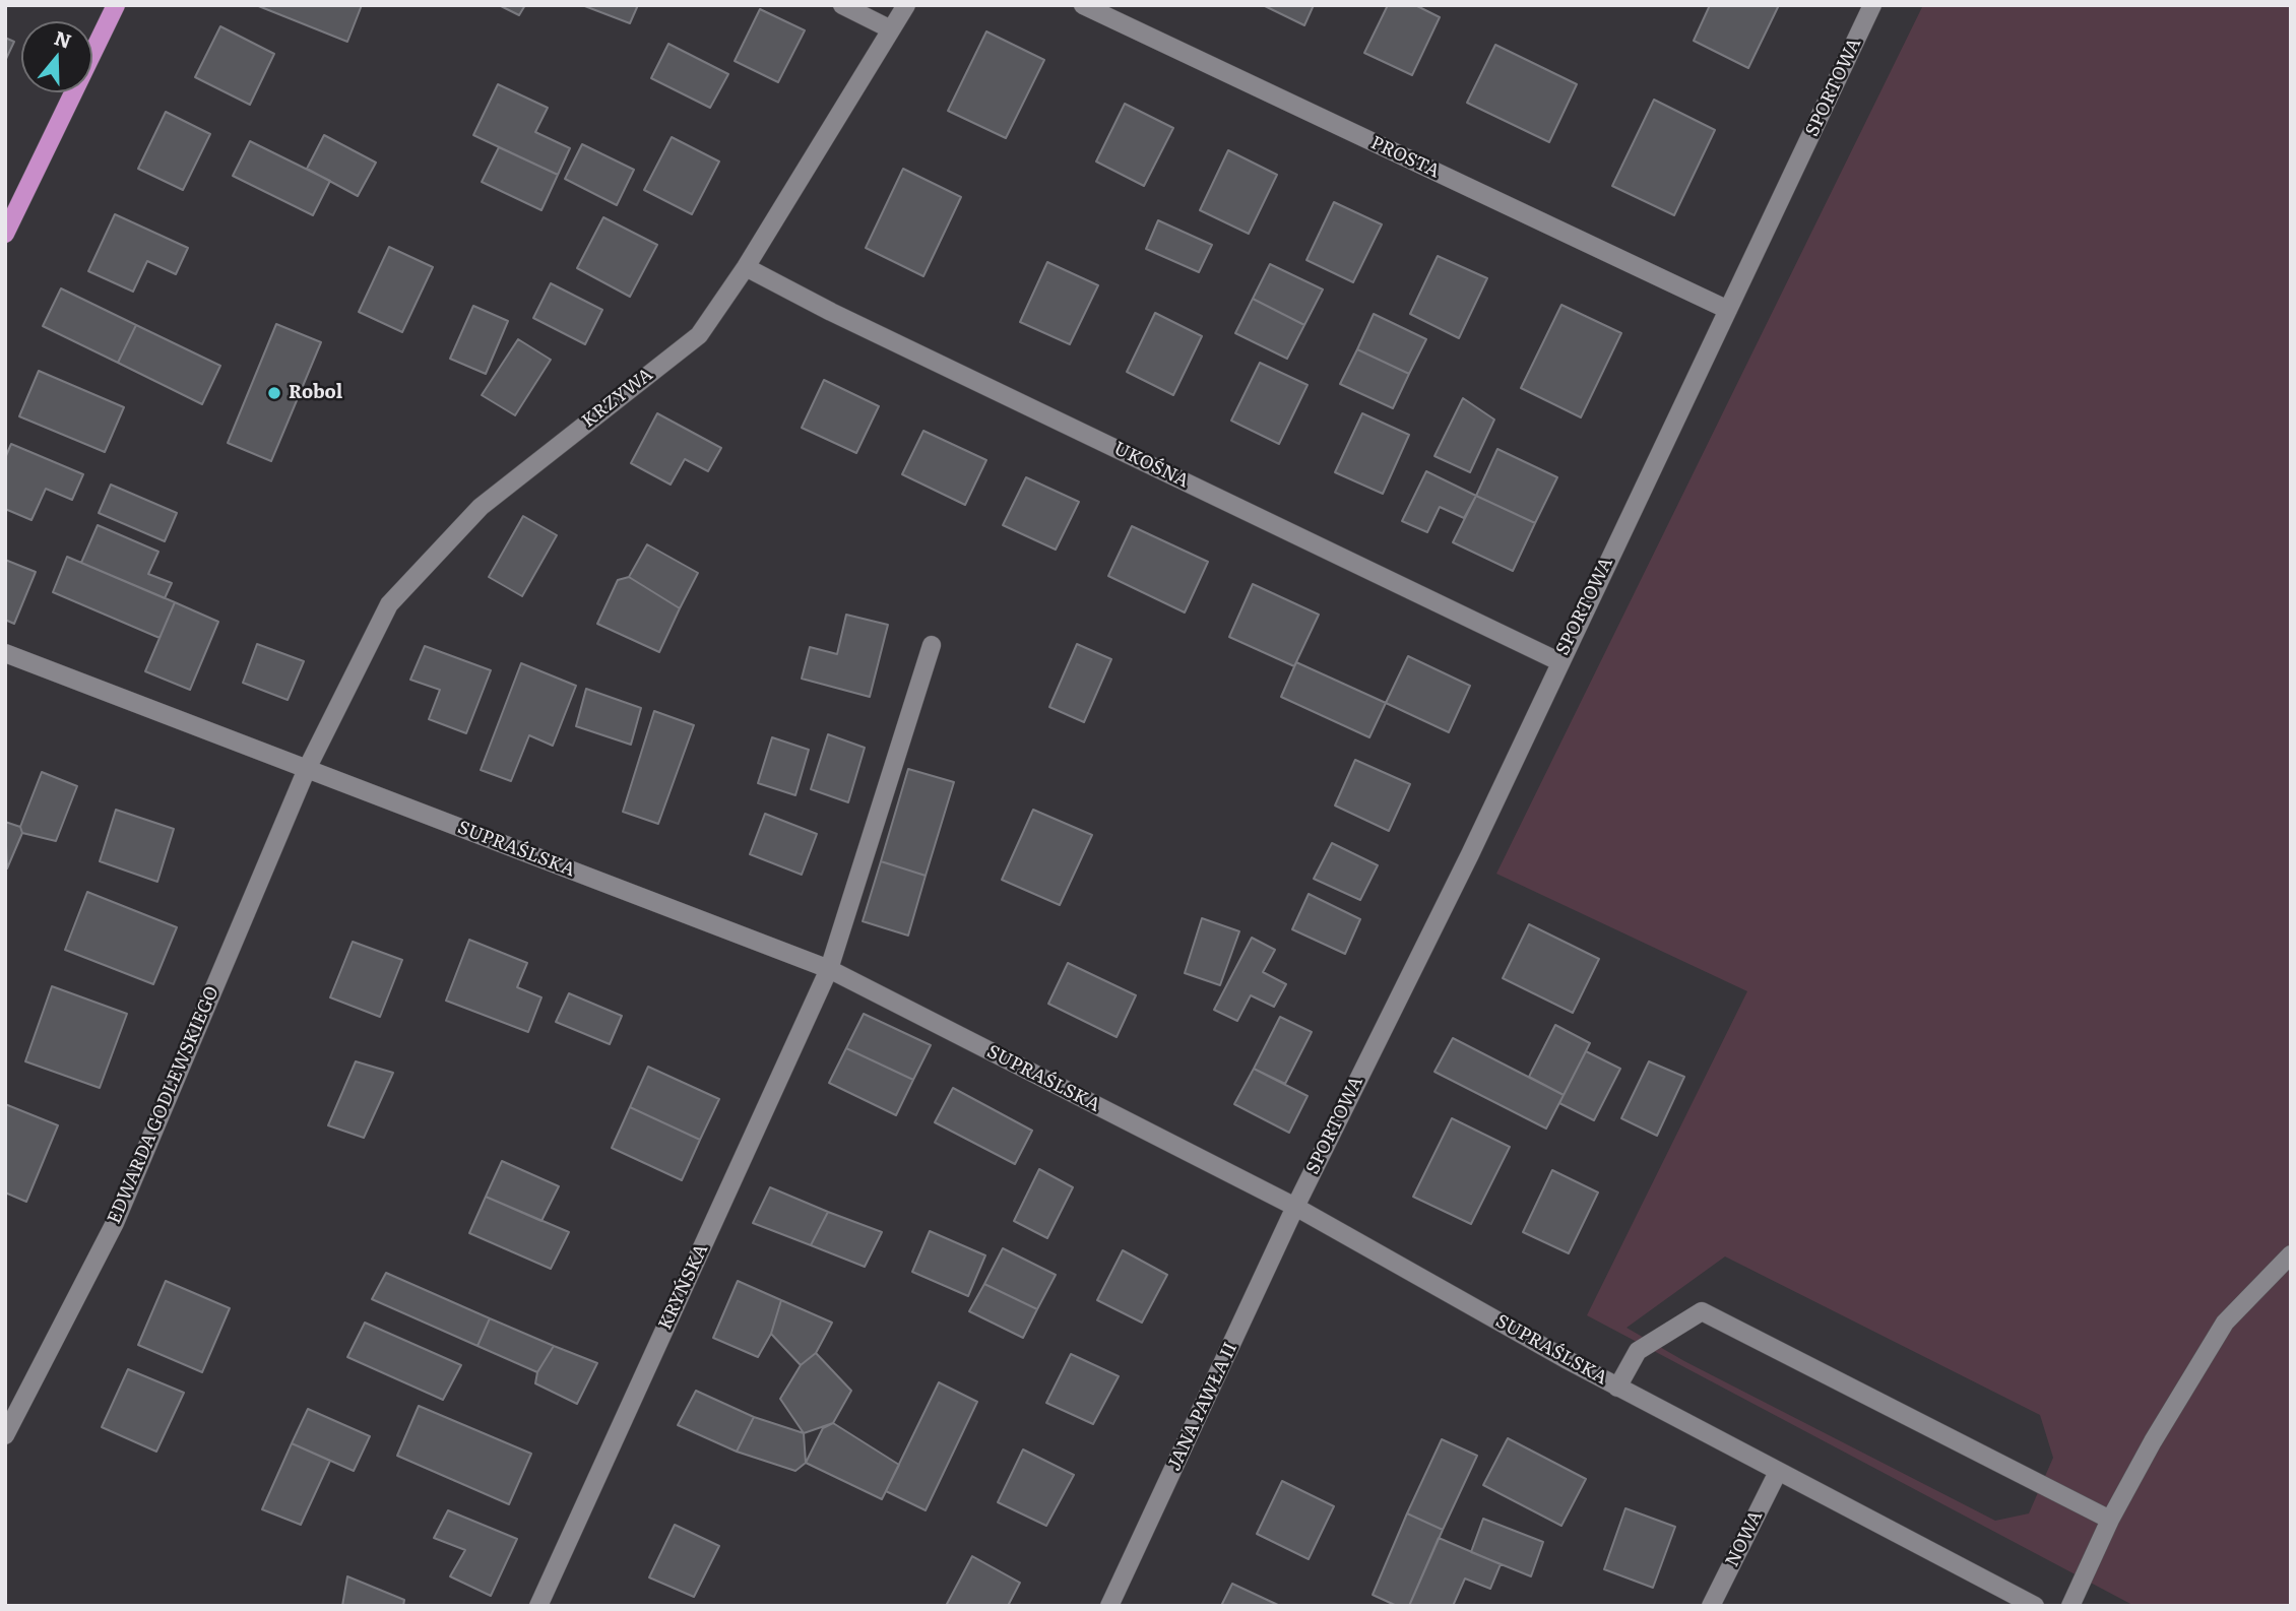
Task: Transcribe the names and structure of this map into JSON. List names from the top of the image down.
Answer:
{
  "streets": {
    "street": [
      "SPORTOWA",
      "PROSTA",
      "KRZYWA",
      "UKOŚNA",
      "SUPRAŚLSKA",
      "EDWARDA GODLEWSKIEGO",
      "KRYŃSKA",
      "JANA PAWŁA II",
      "NOWA"
    ]
  },
  "crossings": [
    ["SPORTOWA", "PROSTA"],
    ["SPORTOWA", "UKOŚNA"],
    ["SPORTOWA", "SUPRAŚLSKA"],
    ["SPORTOWA", "JANA PAWŁA II"],
    ["KRZYWA", "UKOŚNA"],
    ["KRZYWA", "SUPRAŚLSKA"],
    ["KRZYWA", "EDWARDA GODLEWSKIEGO"],
    ["SUPRAŚLSKA", "EDWARDA GODLEWSKIEGO"],
    ["SUPRAŚLSKA", "KRYŃSKA"],
    ["SUPRAŚLSKA", "JANA PAWŁA II"],
    ["SUPRAŚLSKA", "NOWA"]
  ],
  "places": ["Robol"],
  "north": "top"
}
